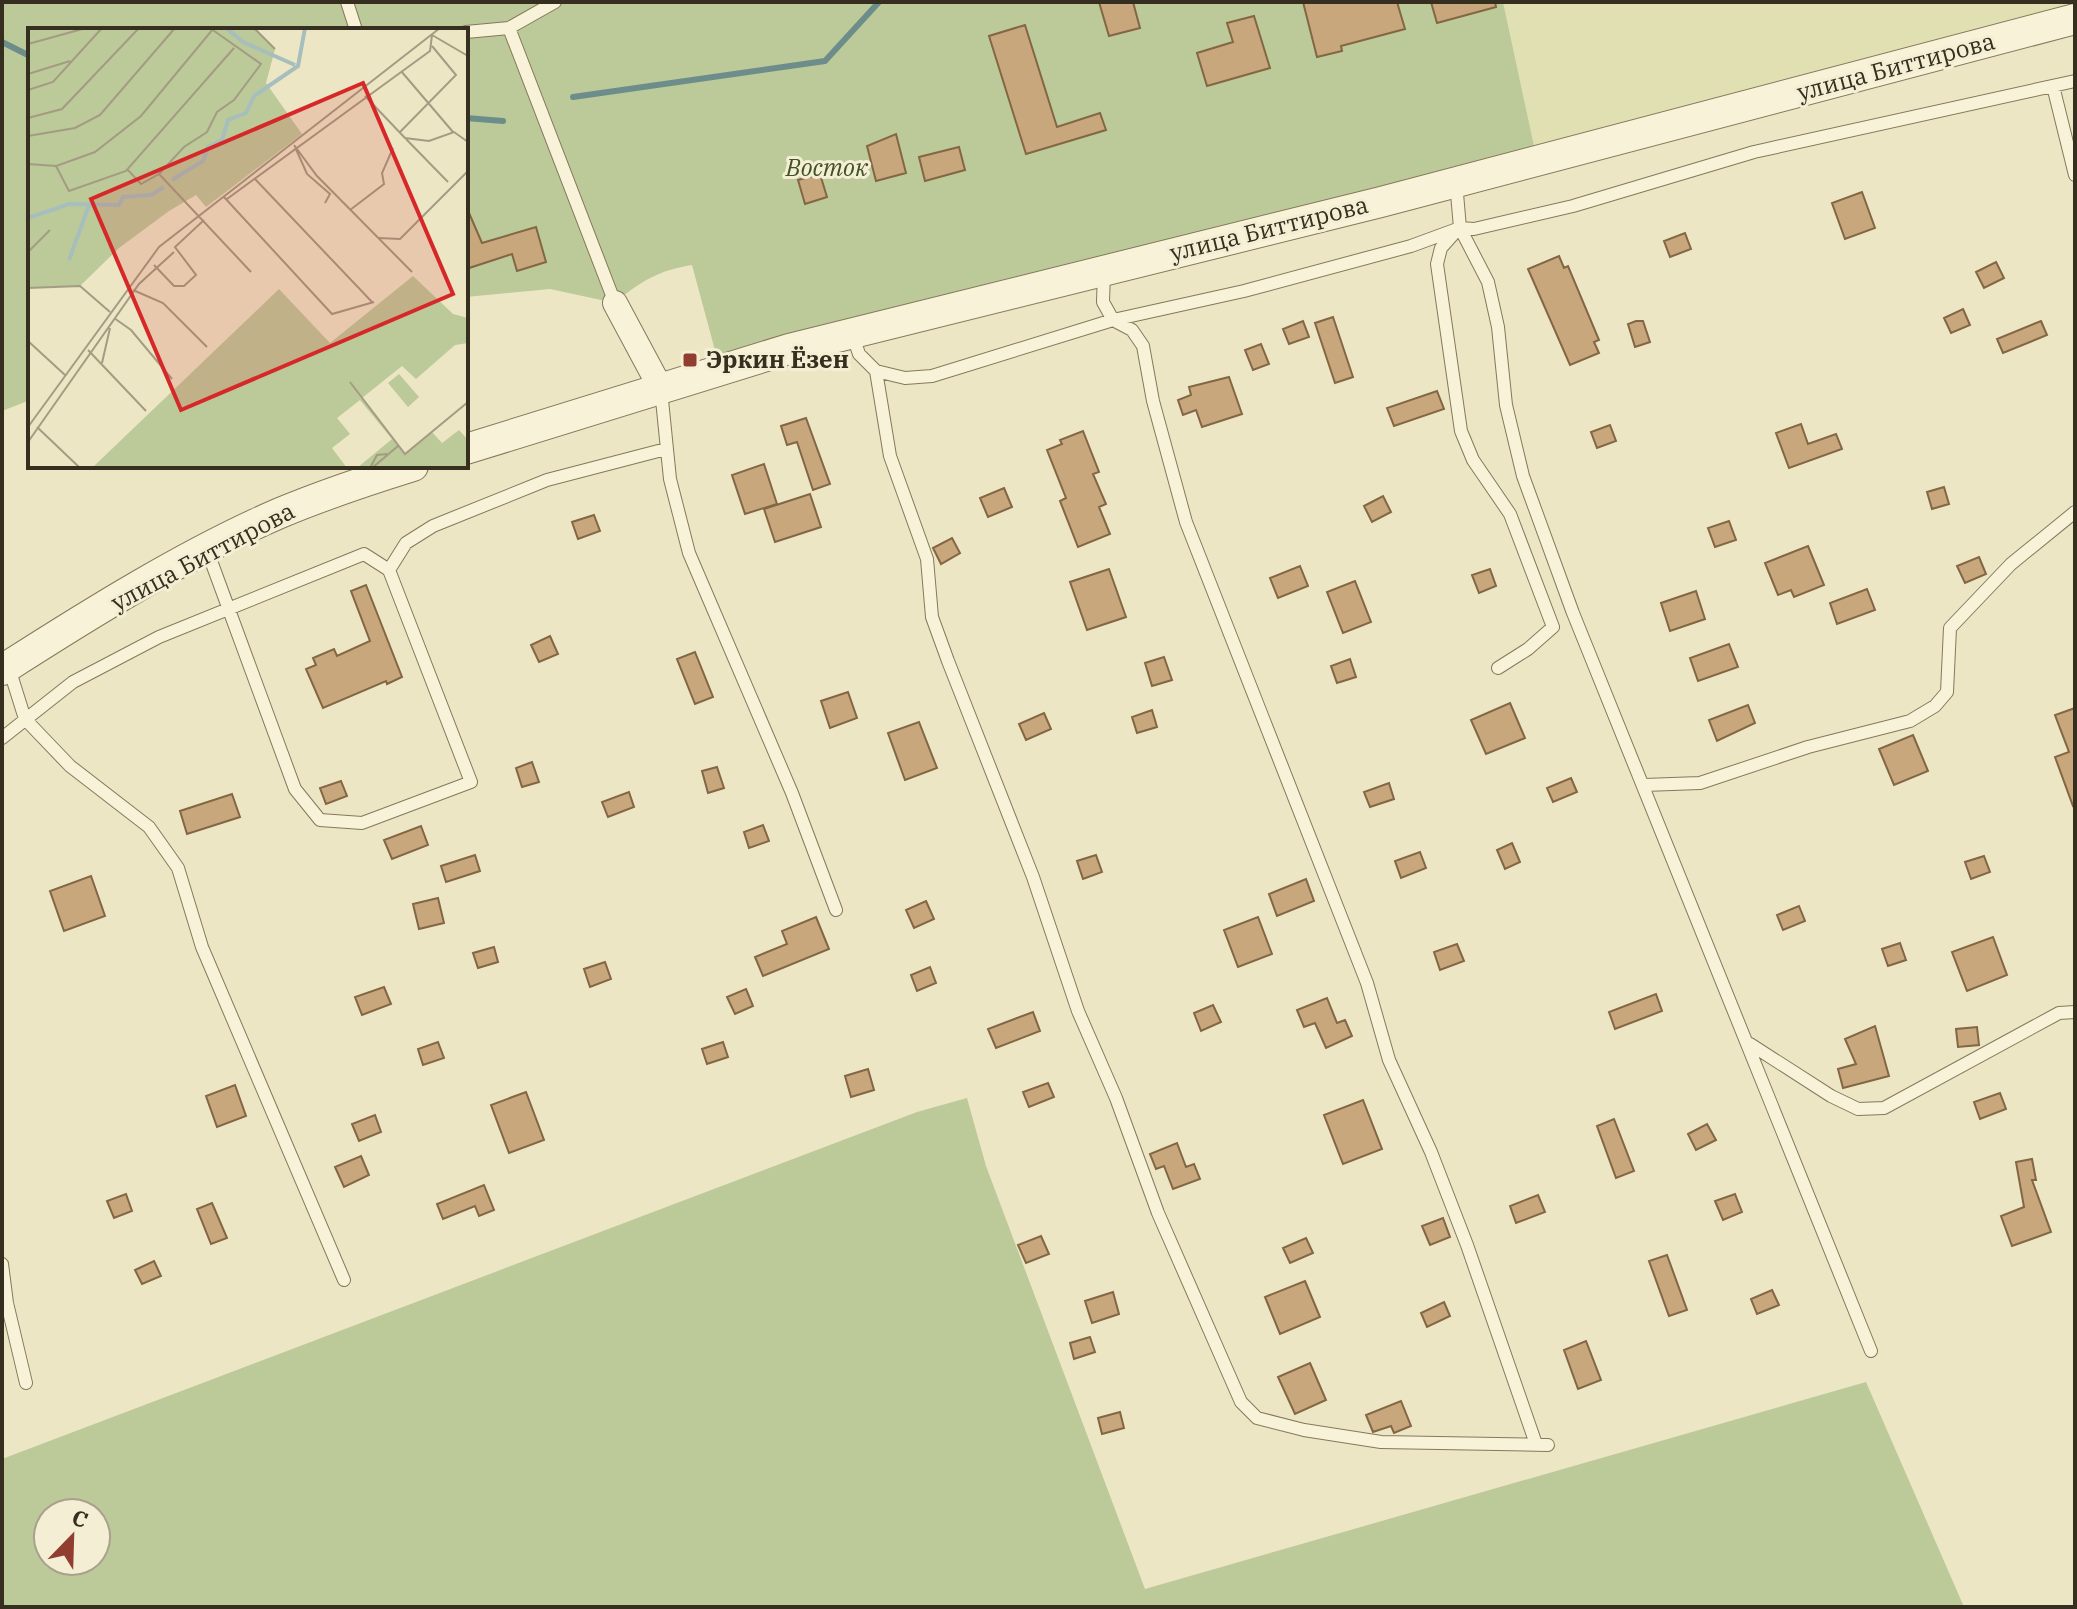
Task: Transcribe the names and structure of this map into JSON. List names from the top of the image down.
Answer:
{
  "streets": {
    "street": ["улица Биттирова"]
  },
  "parks": ["Восток"],
  "places": {
    "transit": ["Эркин Ёзен"]
  },
  "north": "top right"
}
